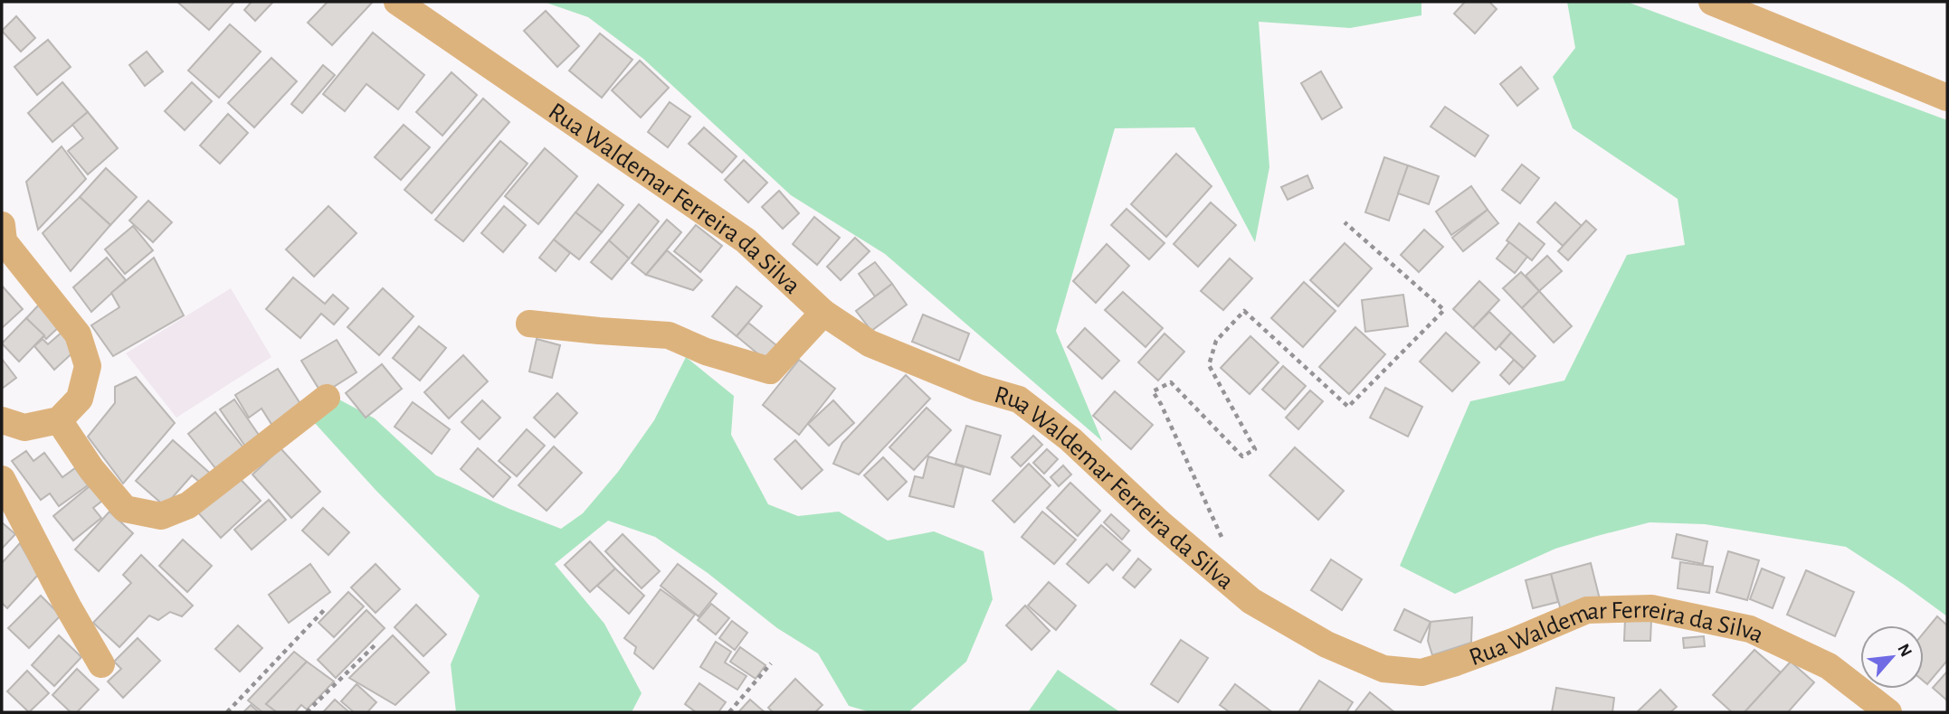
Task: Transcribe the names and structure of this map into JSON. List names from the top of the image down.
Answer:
{
  "streets": {
    "street": ["Rua Waldemar Ferreira da Silva"]
  },
  "north": "top right"
}
